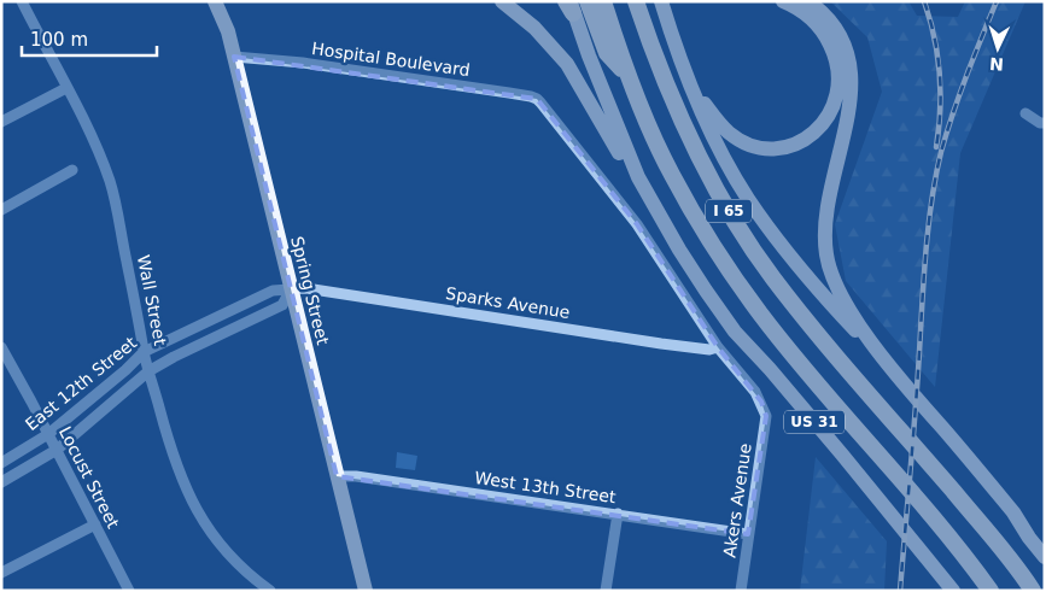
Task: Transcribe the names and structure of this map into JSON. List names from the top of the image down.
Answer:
{
  "streets": {
    "highway": ["I 65"],
    "main road": ["Spring Street", "US 31"],
    "street": [
      "Hospital Boulevard",
      "Wall Street",
      "Sparks Avenue",
      "East 12th Street",
      "Locust Street",
      "West 13th Street",
      "Akers Avenue"
    ]
  },
  "crossings": [
    ["Hospital Boulevard", "Spring Street"],
    ["Hospital Boulevard", "Sparks Avenue"],
    ["Hospital Boulevard", "Akers Avenue"],
    ["Spring Street", "Sparks Avenue"],
    ["Spring Street", "East 12th Street"],
    ["Spring Street", "West 13th Street"],
    ["Wall Street", "East 12th Street"],
    ["Sparks Avenue", "East 12th Street"],
    ["Sparks Avenue", "Akers Avenue"],
    ["East 12th Street", "Locust Street"],
    ["West 13th Street", "Akers Avenue"]
  ],
  "scale_bar": "100 m",
  "north": "bottom"
}
